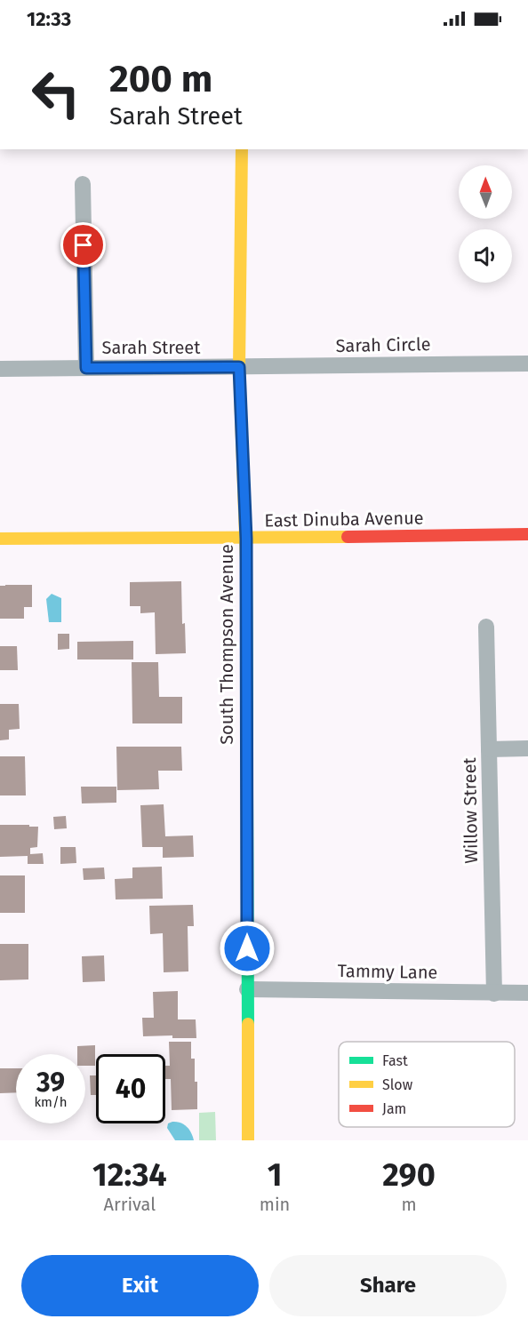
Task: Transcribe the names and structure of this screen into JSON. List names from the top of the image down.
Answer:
{
  "streets": {
    "street": [
      "Sarah Circle",
      "Sarah Street",
      "East Dinuba Avenue",
      "South Thompson Avenue",
      "Willow Street",
      "Tammy Lane"
    ]
  },
  "crossings": [
    ["Sarah Circle", "Sarah Street"],
    ["Sarah Circle", "South Thompson Avenue"],
    ["Sarah Street", "South Thompson Avenue"],
    ["East Dinuba Avenue", "South Thompson Avenue"],
    ["South Thompson Avenue", "Tammy Lane"],
    ["Willow Street", "Tammy Lane"]
  ],
  "legend": ["Fast", "Slow", "Jam"],
  "north": "top",
  "page": {
    "status": "12:33",
    "turn": ["200 m", "Sarah Street"],
    "speed": "39 km/h",
    "limit": "40",
    "eta": [
      "12:34",
      "Arrival",
      "1",
      "min",
      "290",
      "m"
    ],
    "buttons": ["Exit", "Share"]
  }
}
